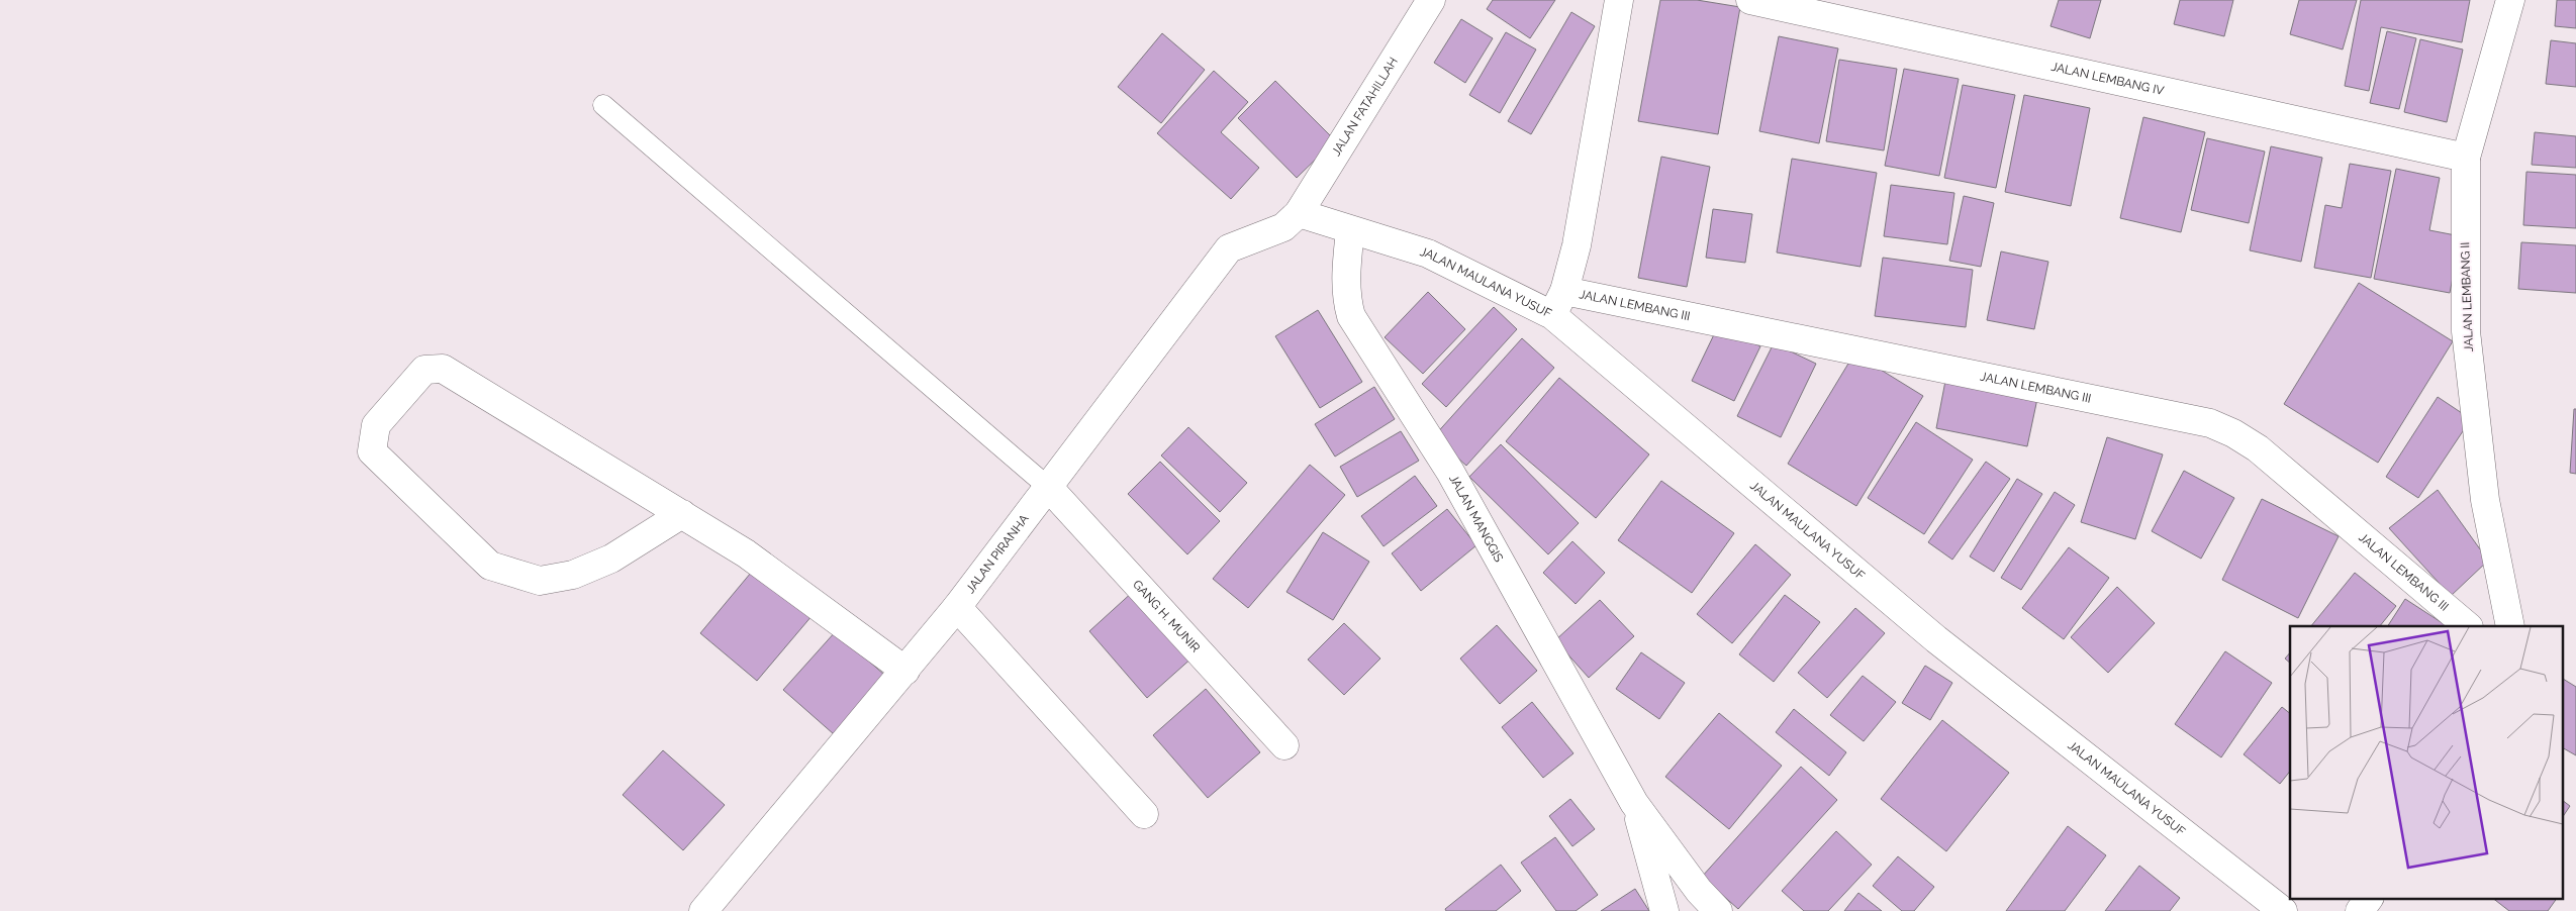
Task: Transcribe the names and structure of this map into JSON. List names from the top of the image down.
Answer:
{
  "streets": {
    "street": [
      "JALAN LEMBANG IV",
      "JALAN FATAHILLAH",
      "JALAN MAULANA YUSUF",
      "JALAN LEMBANG II",
      "JALAN LEMBANG III",
      "JALAN MANGGIS",
      "JALAN PIRANHA",
      "GANG H. MUNIR"
    ]
  },
  "crossings": [
    ["JALAN LEMBANG IV", "JALAN LEMBANG II"],
    ["JALAN FATAHILLAH", "JALAN MAULANA YUSUF"],
    ["JALAN FATAHILLAH", "JALAN PIRANHA"],
    ["JALAN MAULANA YUSUF", "JALAN LEMBANG III"],
    ["JALAN MAULANA YUSUF", "JALAN MANGGIS"],
    ["JALAN MAULANA YUSUF", "JALAN PIRANHA"],
    ["JALAN PIRANHA", "GANG H. MUNIR"]
  ]
}
